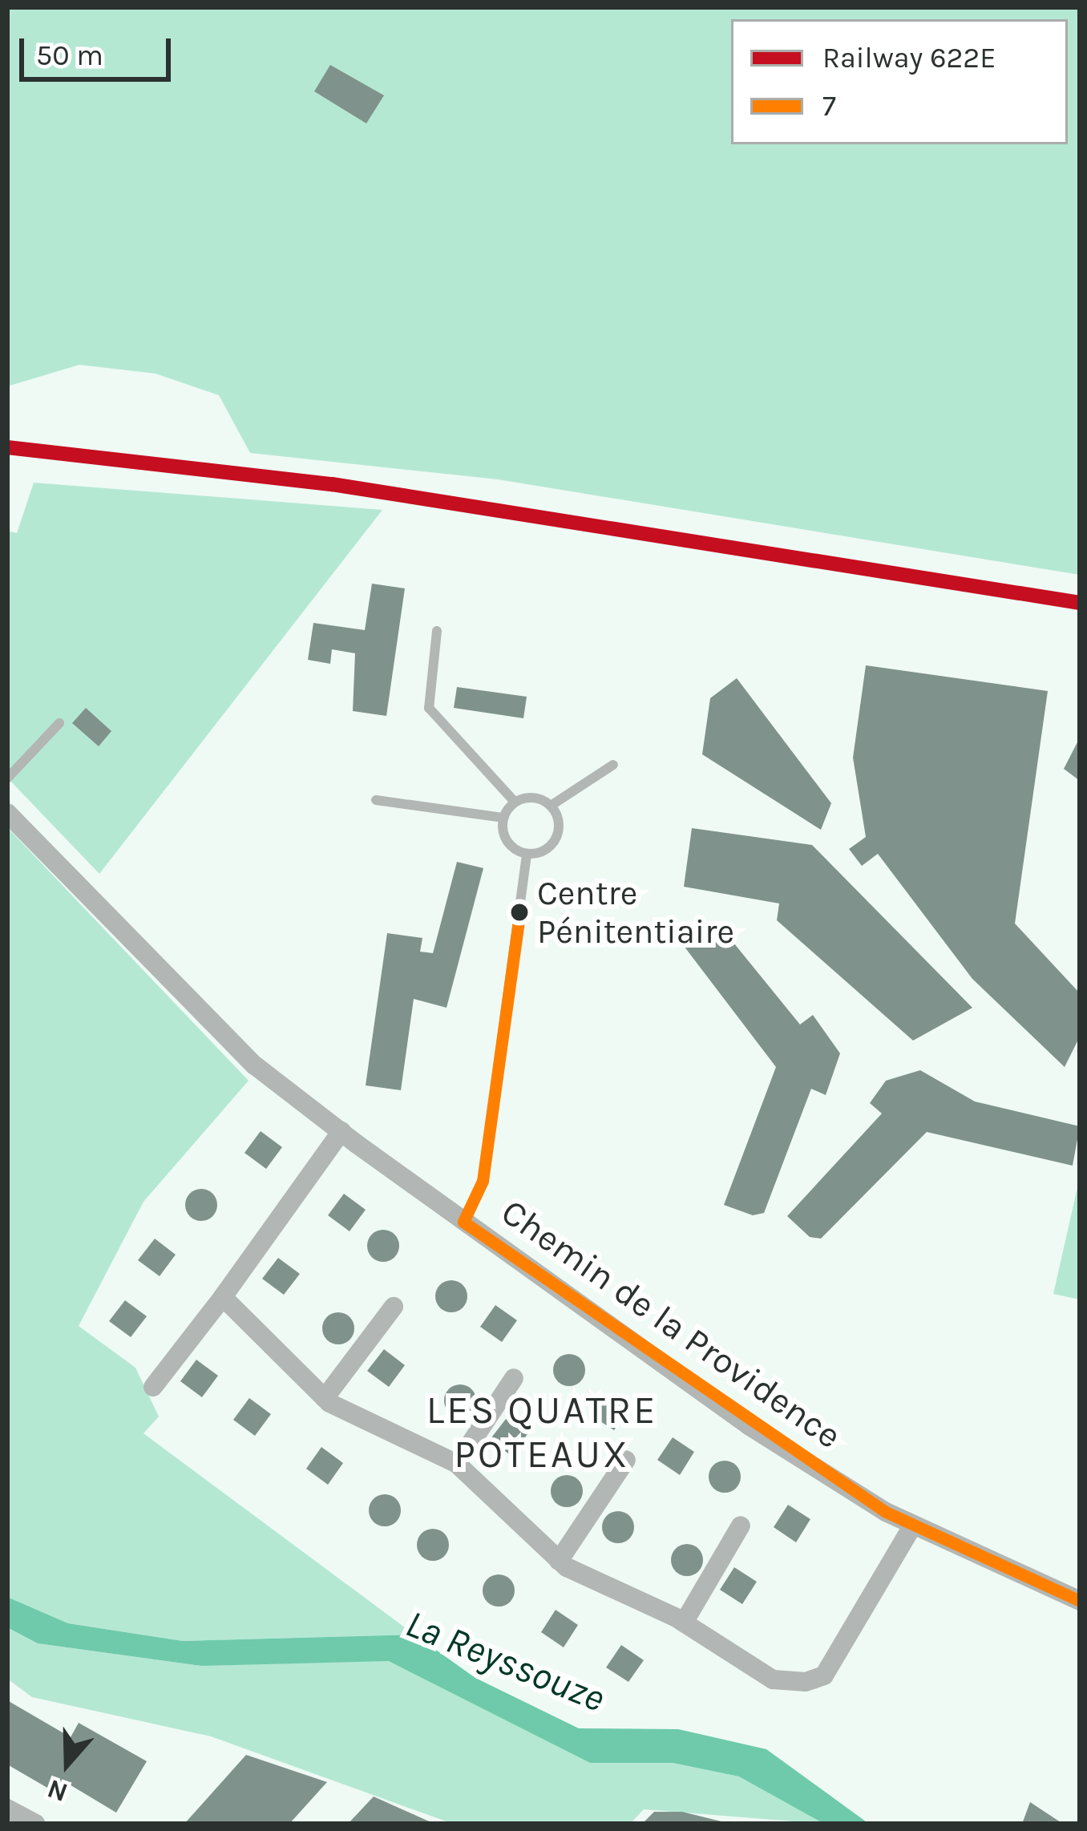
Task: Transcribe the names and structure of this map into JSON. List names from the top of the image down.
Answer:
{
  "streets": {
    "street": ["Chemin de la Providence"]
  },
  "districts": ["LES QUATRE POTEAUX"],
  "water": ["La Reyssouze"],
  "places": ["Centre Pénitentiaire"],
  "lines": ["rail line 622E", "transit line 7"],
  "legend": ["Railway 622E", "7"],
  "scale_bar": "50 m",
  "north": "bottom"
}
